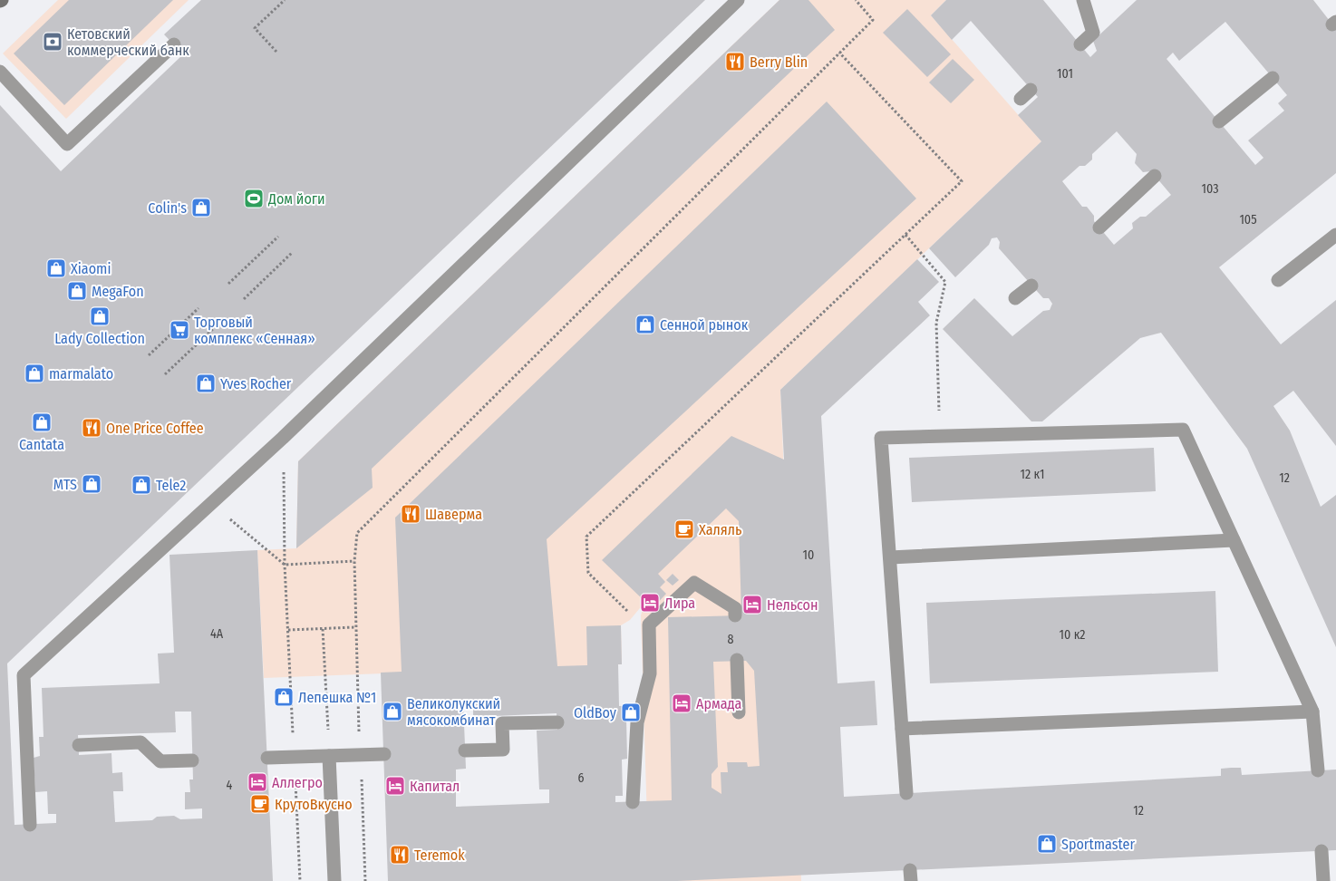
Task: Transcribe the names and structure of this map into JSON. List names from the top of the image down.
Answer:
{
  "places": {
    "bank": ["Кетовский коммерческий банк"],
    "restaurant": [
      "Berry Blin",
      "One Price Coffee",
      "Шаверма",
      "Teremok"
    ],
    "sports": ["Дом йоги"],
    "shop": [
      "Colin's",
      "Xiaomi",
      "MegaFon",
      "Lady Collection",
      "Сенной рынок",
      "marmalato",
      "Yves Rocher",
      "Cantata",
      "MTS",
      "Tele2",
      "Лепешка №1",
      "Великолукский мясокомбинат",
      "OldBoy",
      "Sportmaster"
    ],
    "supermarket": ["Торговый комплекс «Сенная»"],
    "cafe": ["Халяль", "КрутоВкусно"],
    "hotel": [
      "Лира",
      "Нельсон",
      "Армада",
      "Аллегро",
      "Капитал"
    ]
  },
  "house_numbers": [
    "101",
    "103",
    "105",
    "12 к1",
    "12",
    "10",
    "4А",
    "10 к2",
    "8",
    "6",
    "4",
    "12"
  ]
}
